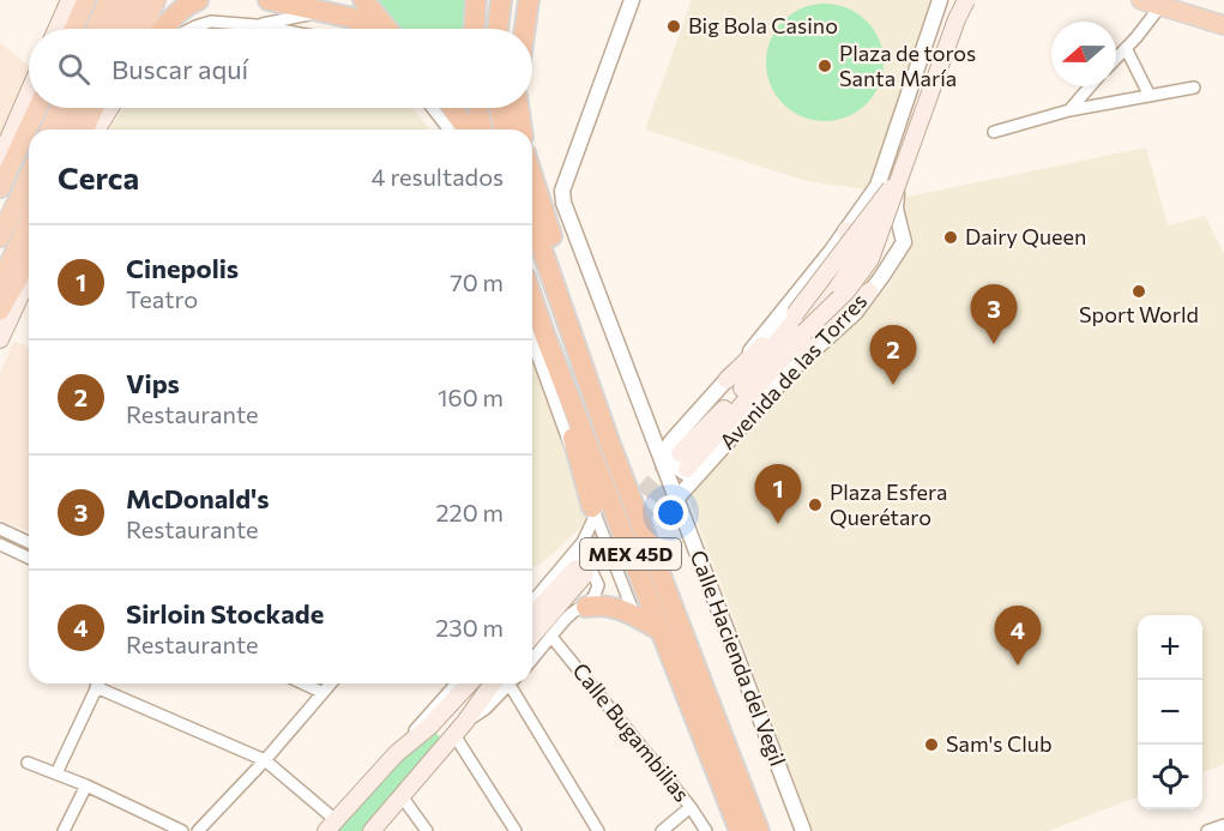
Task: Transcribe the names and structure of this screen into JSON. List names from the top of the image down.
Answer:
{
  "streets": {
    "highway": ["MEX 45D"],
    "main road": ["Avenida de las Torres"],
    "street": ["Calle Hacienda del Vegil", "Calle Bugambilias"]
  },
  "crossings": [
    ["Avenida de las Torres", "Calle Hacienda del Vegil"]
  ],
  "places": [
    "Big Bola Casino",
    "Plaza de toros Santa María",
    "Dairy Queen",
    "Sport World",
    "Plaza Esfera Querétaro",
    "Sam's Club"
  ],
  "north": "left",
  "page": {
    "search": "Buscar aquí",
    "heading": ["Cerca", "4 resultados"],
    "list": [
      {
        "mark": "1",
        "name": "Cinepolis",
        "note": "Teatro",
        "value": "70 m"
      },
      {
        "mark": "2",
        "name": "Vips",
        "note": "Restaurante",
        "value": "160 m"
      },
      {
        "mark": "3",
        "name": "McDonald's",
        "note": "Restaurante",
        "value": "220 m"
      },
      {
        "mark": "4",
        "name": "Sirloin Stockade",
        "note": "Restaurante",
        "value": "230 m"
      }
    ],
    "pins": [
      "3",
      "2",
      "1",
      "4"
    ],
    "map_buttons": ["+", "−"]
  }
}
